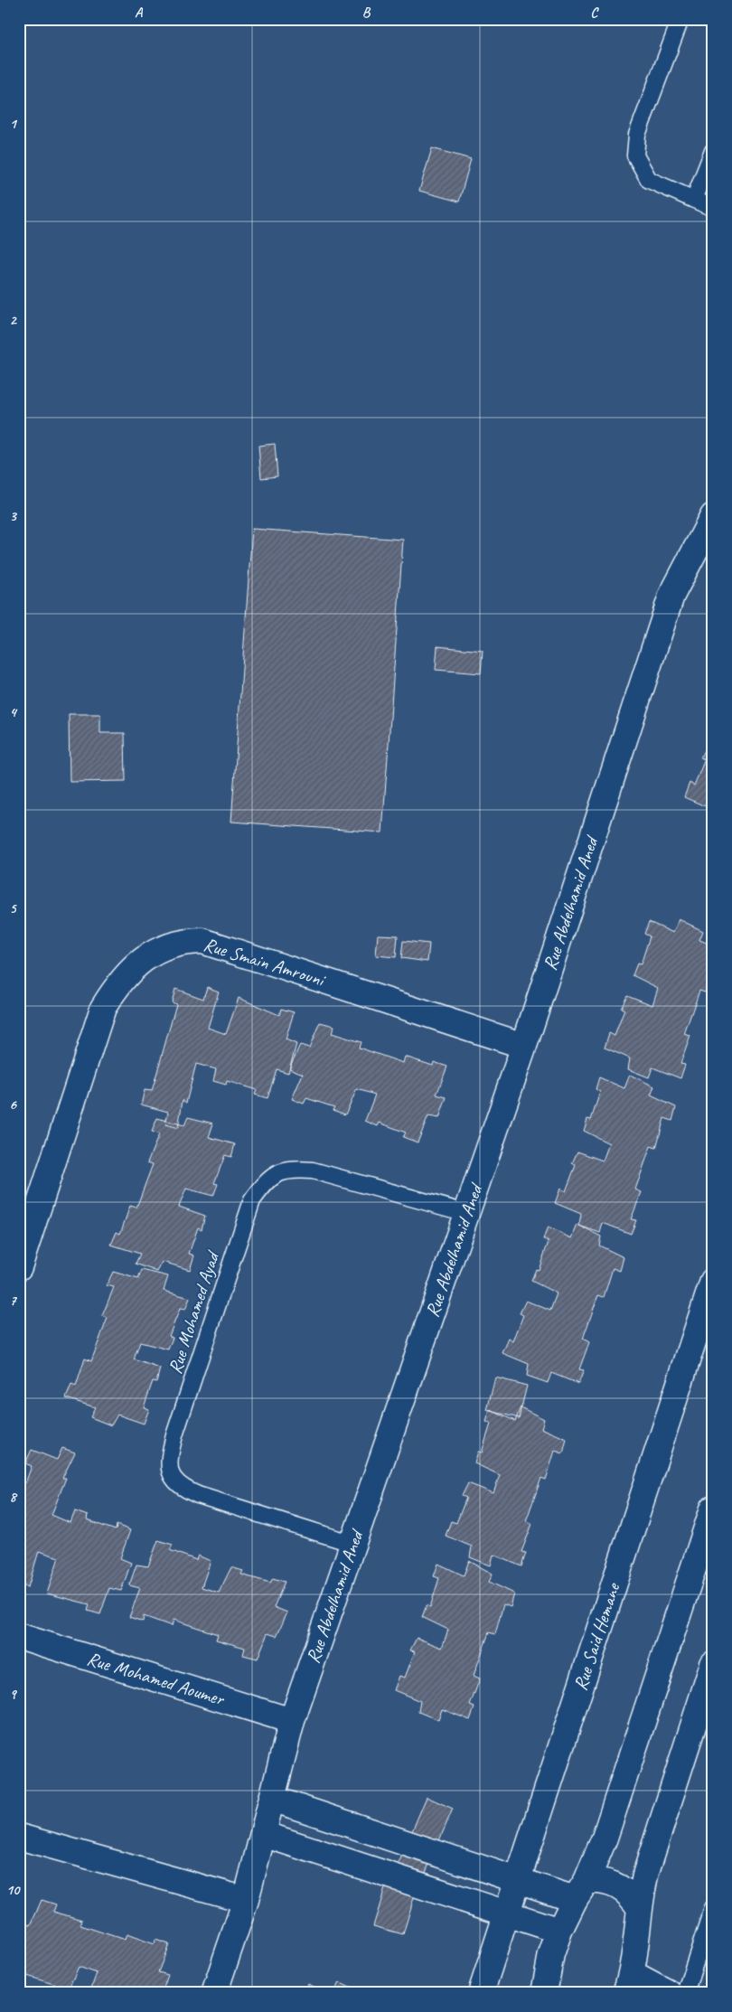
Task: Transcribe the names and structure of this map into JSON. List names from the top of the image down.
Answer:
{
  "streets": {
    "street": [
      "Rue Abdelhamid Aned",
      "Rue Smain Amrouni",
      "Rue Said Hemane",
      "Rue Mohamed Aoumer"
    ],
    "lane": ["Rue Mohamed Ayad"]
  },
  "crossings": [
    ["Rue Abdelhamid Aned", "Rue Smain Amrouni"],
    ["Rue Abdelhamid Aned", "Rue Mohamed Ayad"],
    ["Rue Abdelhamid Aned", "Rue Mohamed Aoumer"]
  ],
  "grid": {
    "columns": ["A", "B", "C"],
    "rows": [
      "1",
      "2",
      "3",
      "4",
      "5",
      "6",
      "7",
      "8",
      "9",
      "10"
    ]
  }
}
